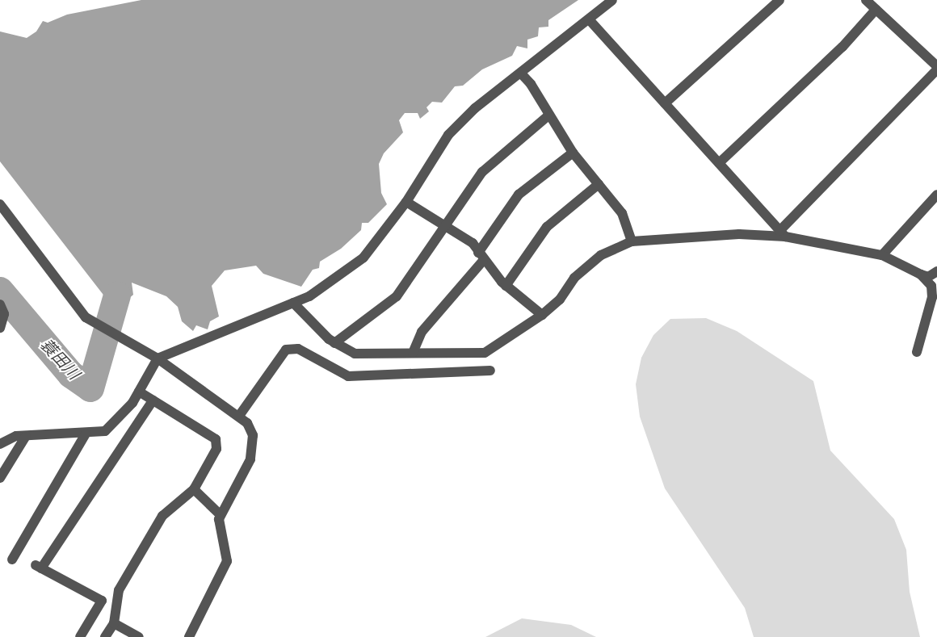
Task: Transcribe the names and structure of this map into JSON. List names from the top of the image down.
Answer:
{
  "water": ["蓑田川"]
}
